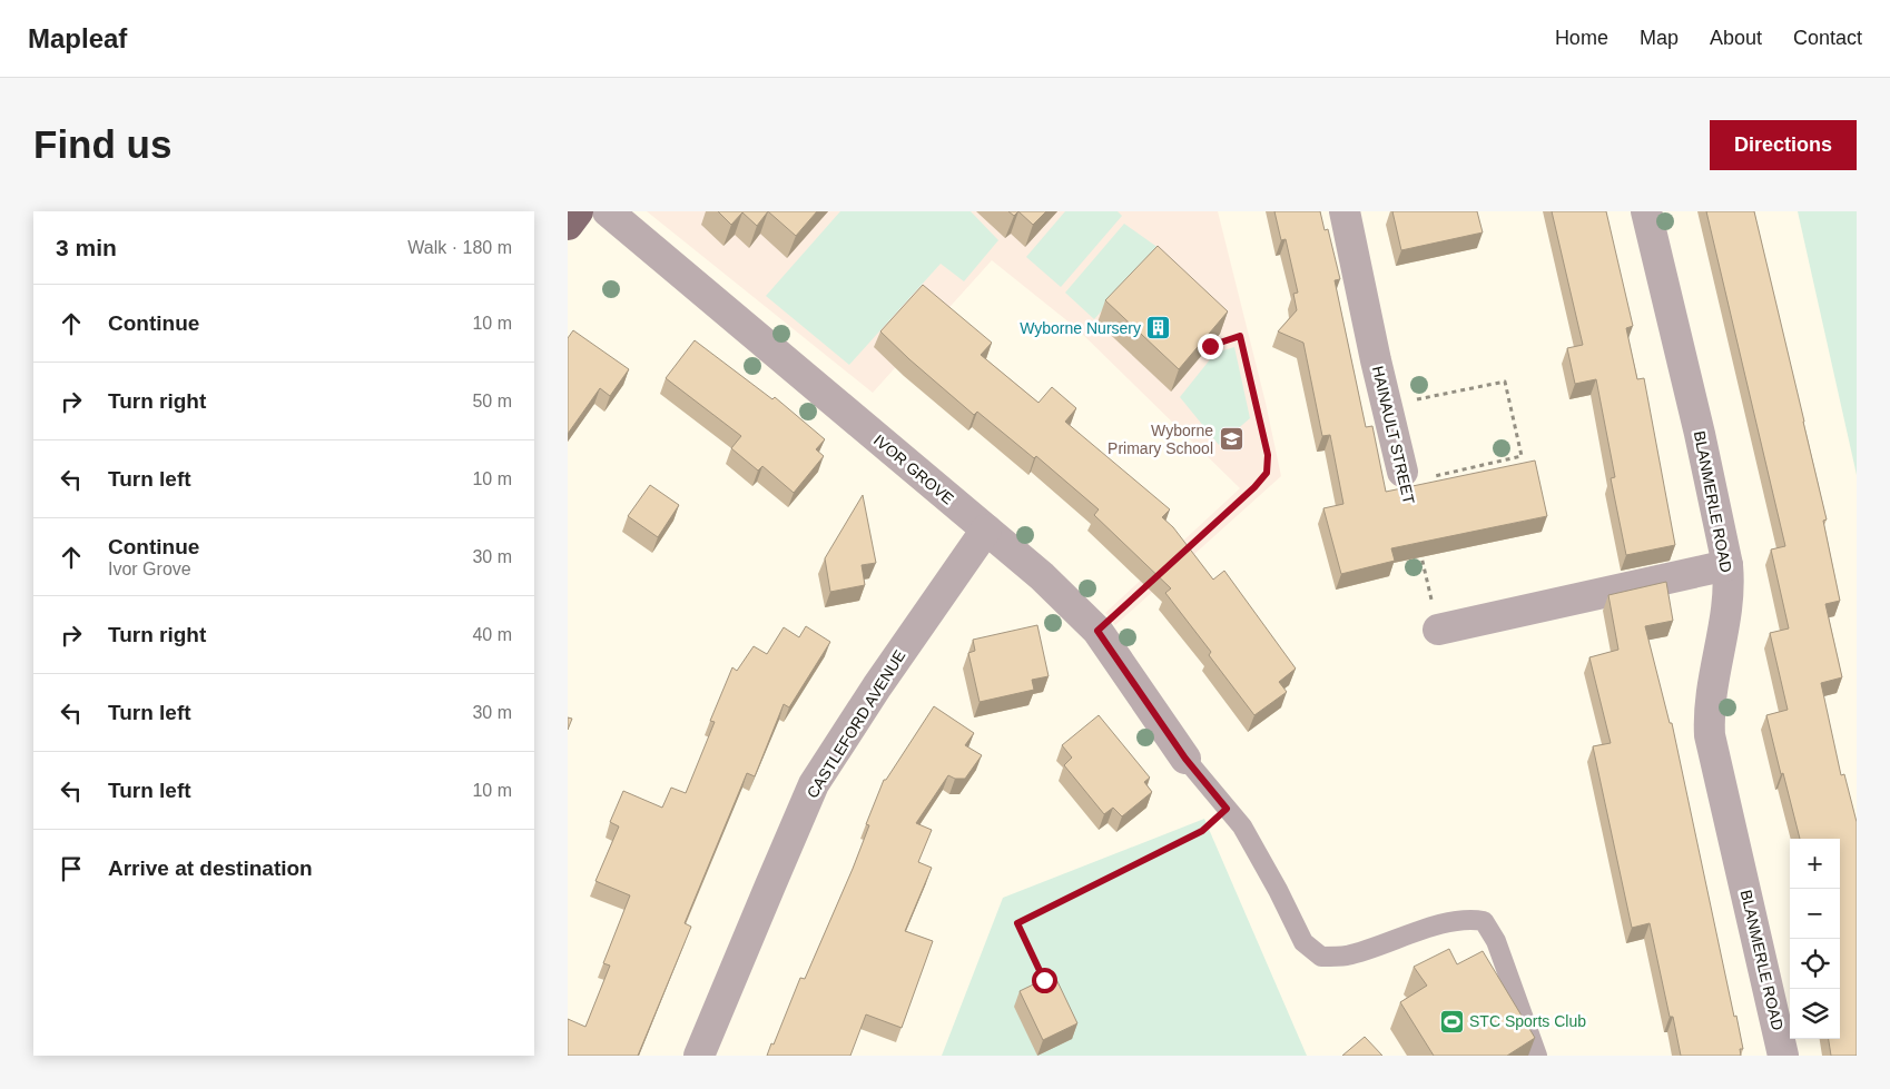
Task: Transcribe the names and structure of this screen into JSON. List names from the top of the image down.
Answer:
{
  "streets": {
    "street": [
      "HAINAULT STREET",
      "IVOR GROVE",
      "BLANMERLE ROAD",
      "CASTLEFORD AVENUE"
    ]
  },
  "crossings": [
    ["IVOR GROVE", "CASTLEFORD AVENUE"]
  ],
  "places": {
    "building": ["Wyborne Nursery"],
    "school or university": ["Wyborne Primary School"],
    "sports": ["STC Sports Club"]
  },
  "page": {
    "header": "Mapleaf",
    "nav": [
      "Home",
      "Map",
      "About",
      "Contact"
    ],
    "buttons": "Directions",
    "title": "Find us",
    "heading": ["3 min", "Walk · 180 m"],
    "list": [
      ["Continue", "10 m"],
      ["Turn right", "50 m"],
      ["Turn left", "10 m"],
      ["Continue", "Ivor Grove", "30 m"],
      ["Turn right", "40 m"],
      ["Turn left", "30 m"],
      ["Turn left", "10 m"],
      "Arrive at destination"
    ],
    "map_buttons": ["+", "−"]
  }
}
